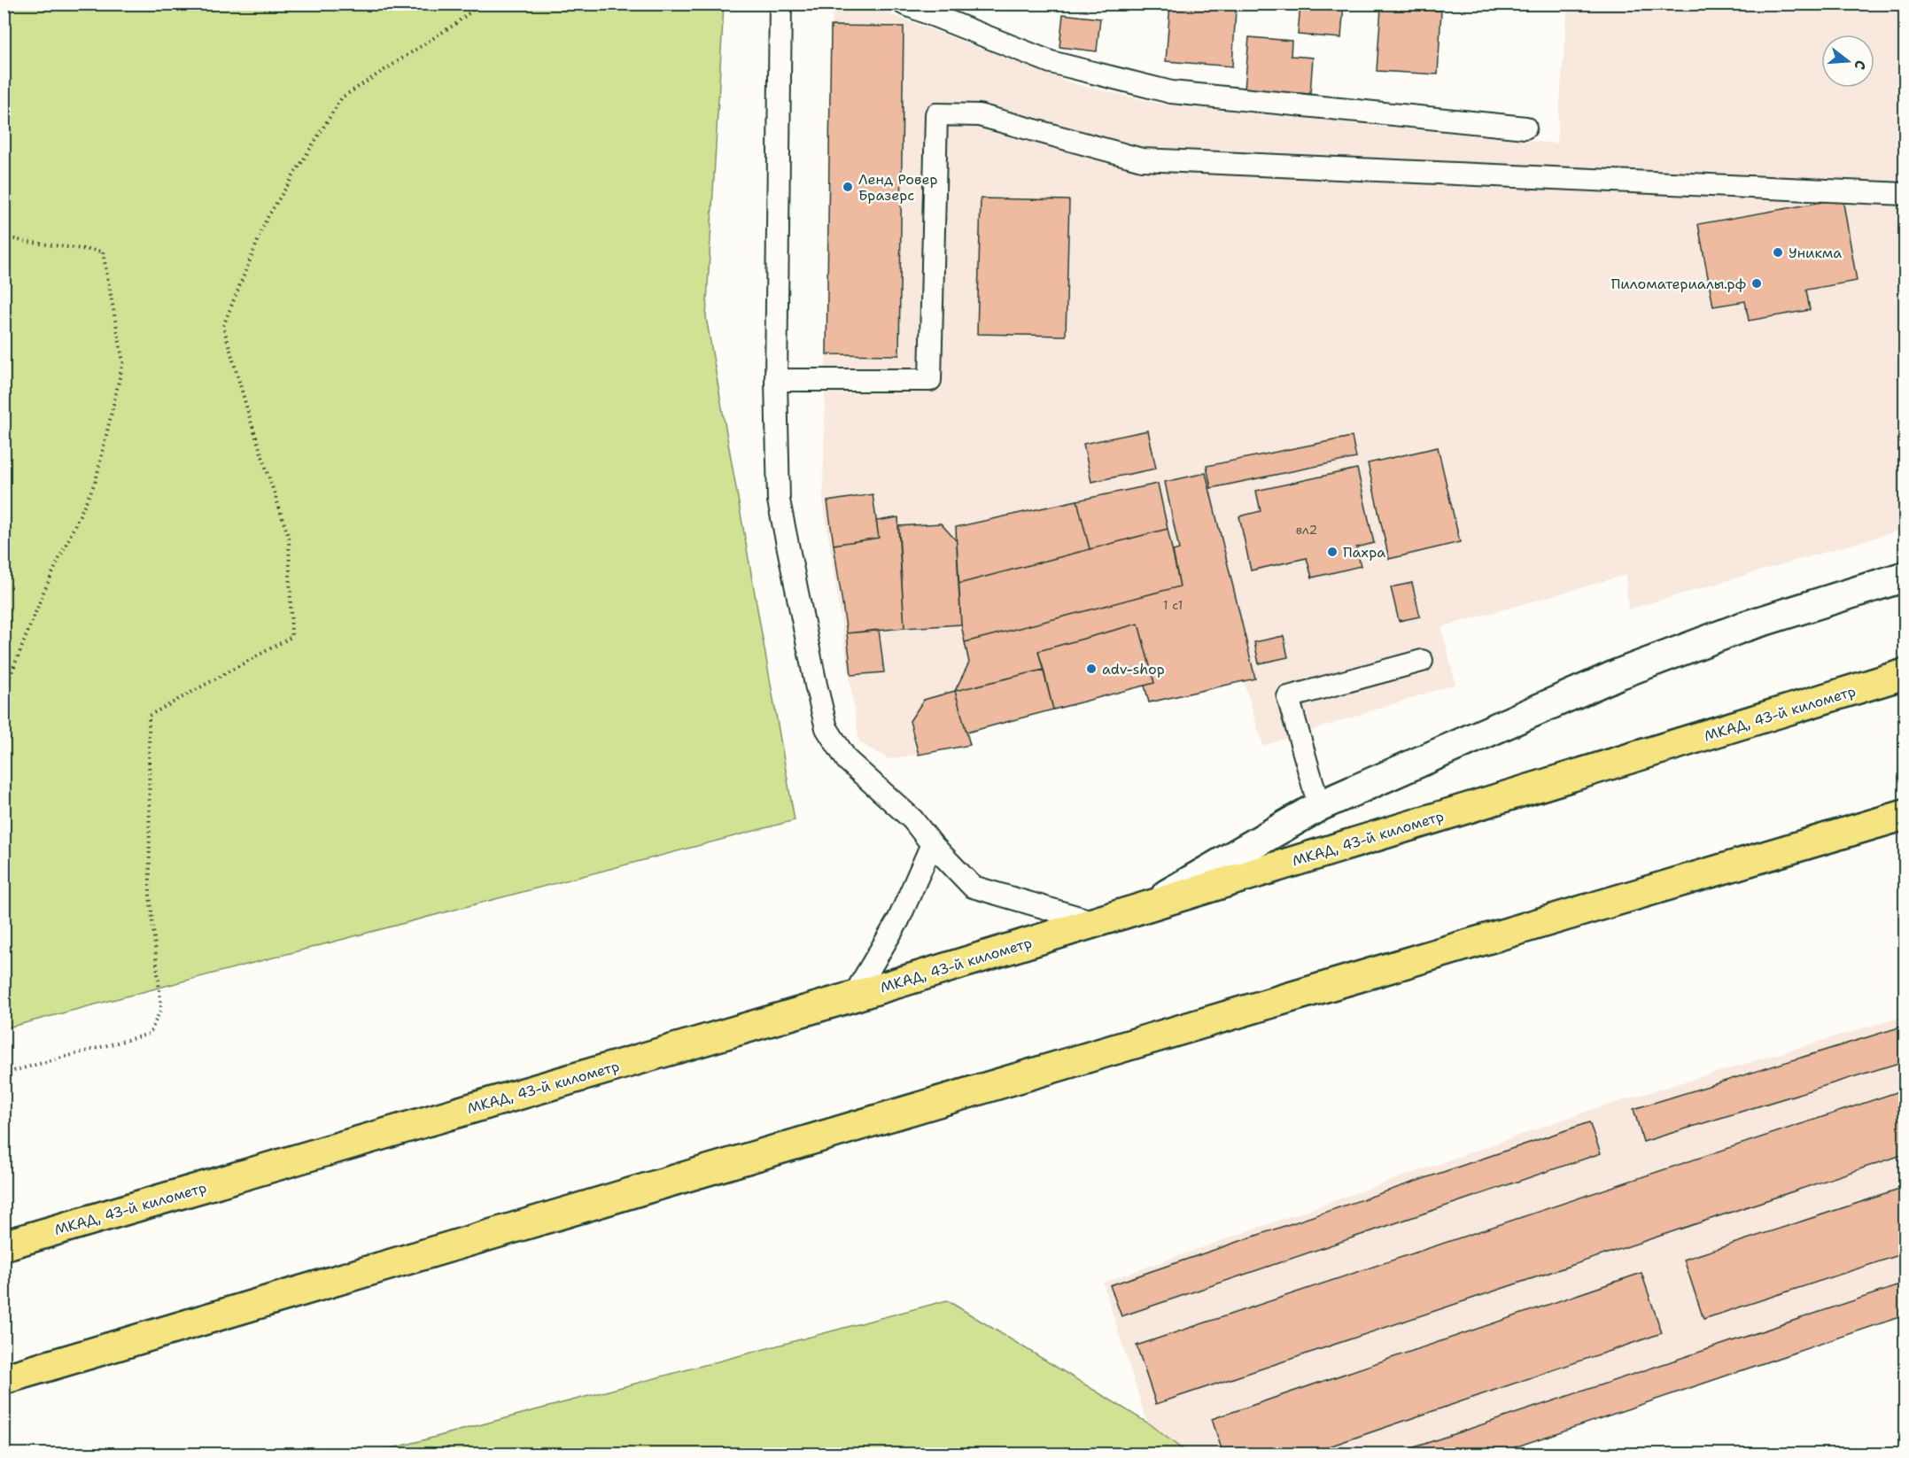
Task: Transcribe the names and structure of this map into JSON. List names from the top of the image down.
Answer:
{
  "streets": {
    "highway": ["МКАД, 43-й километр"]
  },
  "places": [
    "Ленд Ровер Бразерс",
    "Уникма",
    "Пиломатериалы.рф",
    "Пахра",
    "adv-shop"
  ],
  "house_numbers": ["вл2", "1 с1"],
  "north": "right"
}
